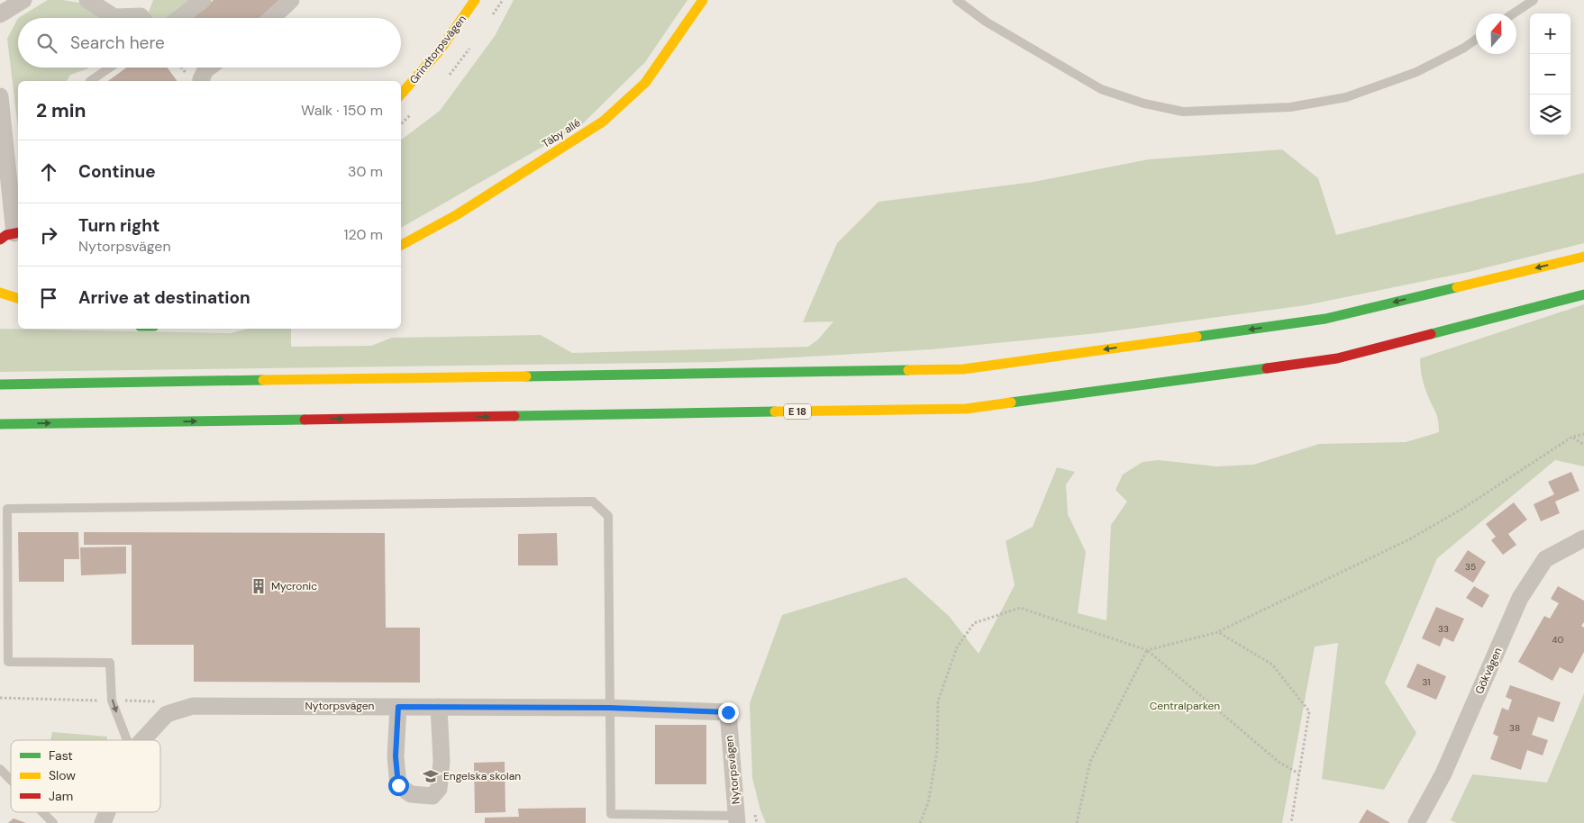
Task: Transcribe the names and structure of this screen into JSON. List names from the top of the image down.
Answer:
{
  "streets": {
    "main road": ["Grindtorpsvägen", "Täby allé", "E 18"],
    "street": ["Gökvägen", "Nytorpsvägen"]
  },
  "parks": ["Centralparken"],
  "places": {
    "building": ["Mycronic"],
    "school or university": ["Engelska skolan"]
  },
  "house_numbers": [
    "35",
    "33",
    "40",
    "31",
    "38"
  ],
  "legend": ["Fast", "Slow", "Jam"],
  "north": "top",
  "page": {
    "map_buttons": ["+", "−"],
    "search": "Search here",
    "heading": ["2 min", "Walk · 150 m"],
    "list": [
      ["Continue", "30 m"],
      ["Turn right", "Nytorpsvägen", "120 m"],
      "Arrive at destination"
    ]
  }
}
